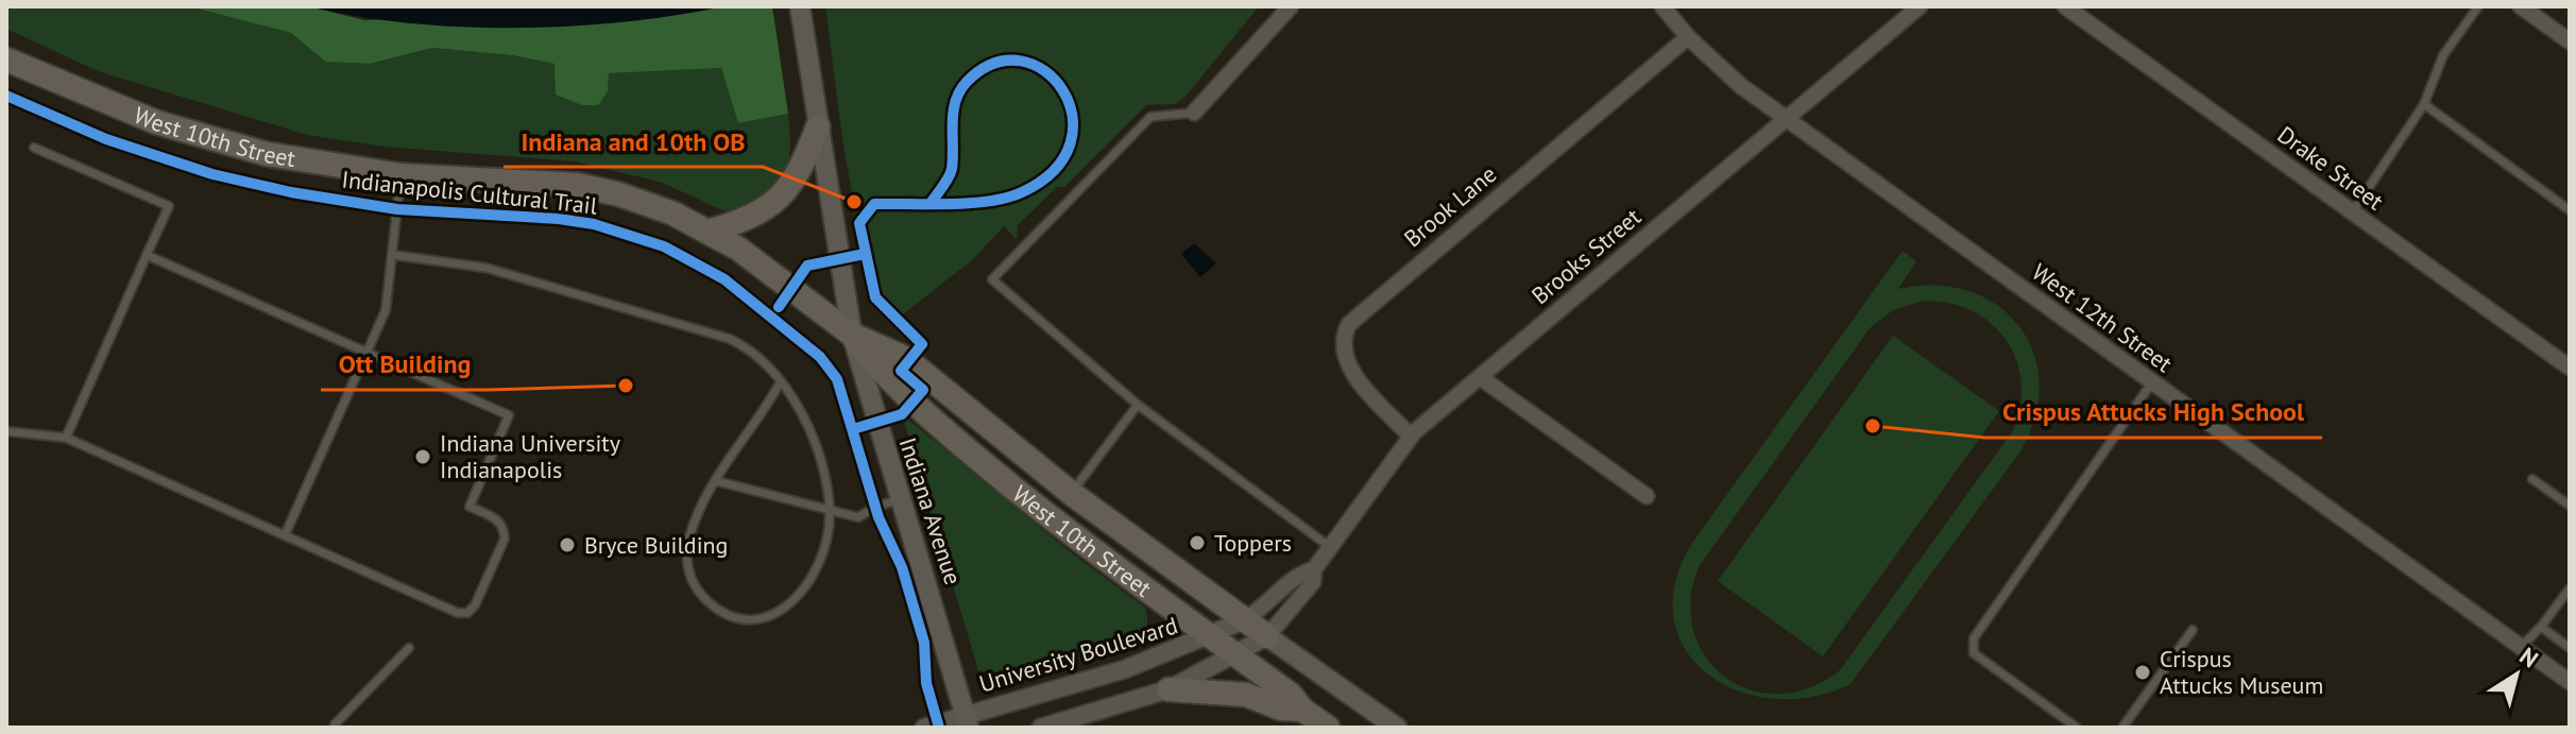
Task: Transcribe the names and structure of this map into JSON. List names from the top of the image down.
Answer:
{
  "streets": {
    "main road": ["West 10th Street", "Indiana Avenue"],
    "street": [
      "Drake Street",
      "Brook Lane",
      "Brooks Street",
      "West 12th Street",
      "University Boulevard"
    ],
    "cycle path": ["Indianapolis Cultural Trail"]
  },
  "crossings": [
    ["West 10th Street", "Brooks Street"],
    ["West 10th Street", "Indiana Avenue"],
    ["West 10th Street", "University Boulevard"],
    ["Brook Lane", "Brooks Street"],
    ["Brook Lane", "West 12th Street"],
    ["Brooks Street", "West 12th Street"],
    ["Brooks Street", "University Boulevard"],
    ["Indiana Avenue", "University Boulevard"]
  ],
  "places": [
    "Indiana and 10th OB",
    "Ott Building",
    "Crispus Attucks High School",
    "Indiana University Indianapolis",
    "Toppers",
    "Bryce Building",
    "Crispus Attucks Museum"
  ],
  "north": "top right"
}
